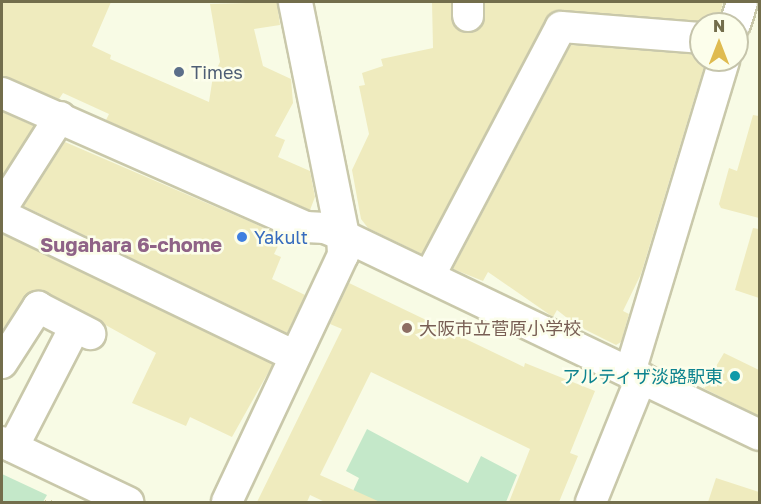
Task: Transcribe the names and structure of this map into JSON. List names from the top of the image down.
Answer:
{
  "districts": ["Sugahara 6-chome"],
  "places": [
    "Times",
    "Yakult",
    "大阪市立菅原小学校",
    "アルティザ淡路駅東"
  ],
  "north": "top"
}
